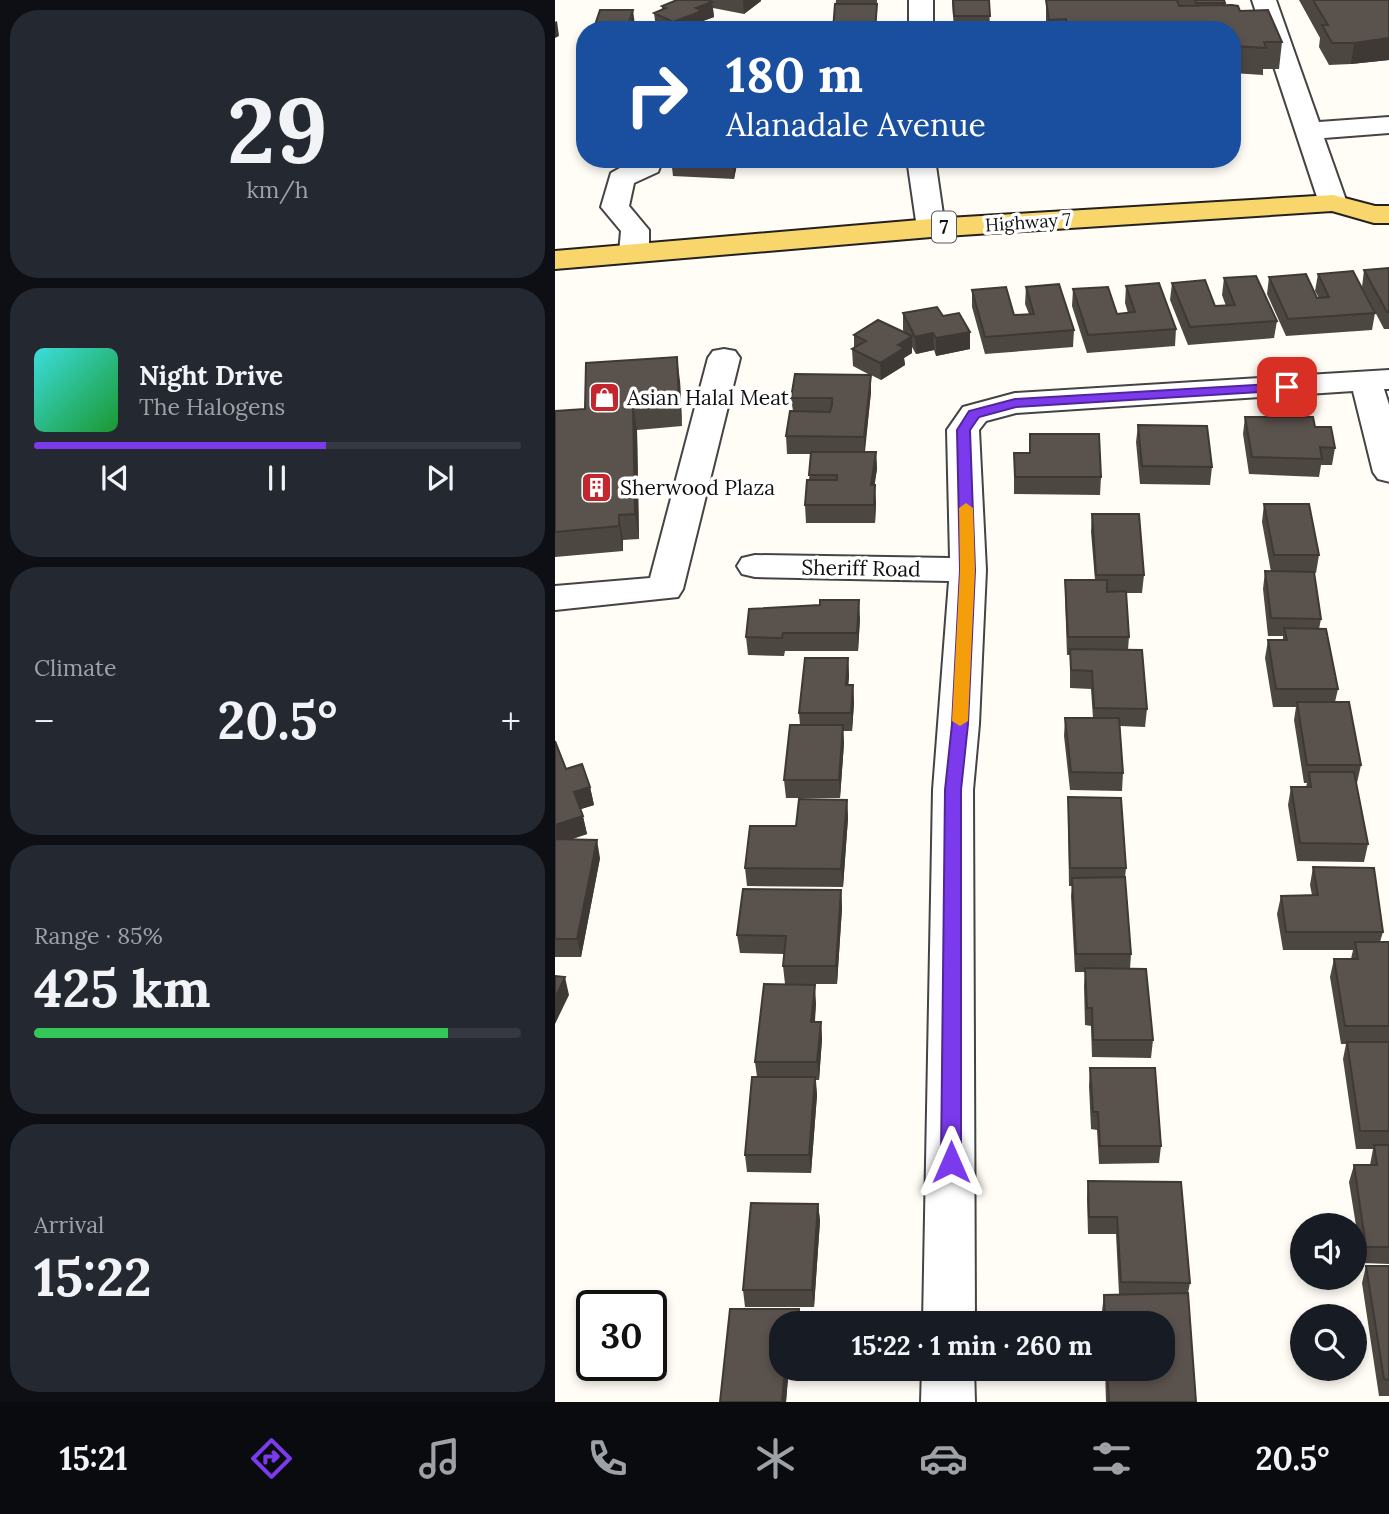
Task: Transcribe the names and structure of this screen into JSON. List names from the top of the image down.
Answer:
{
  "streets": {
    "main road": ["Highway 7", "7"],
    "street": ["Sheriff Road"]
  },
  "places": {
    "shop": ["Asian Halal Meat"],
    "building": ["Sherwood Plaza"]
  },
  "page": {
    "tile": [
      ["29", "km/h"],
      "Climate",
      ["Range · 85%", "425 km"],
      ["Arrival", "15:22"]
    ],
    "turn": ["180 m", "Alanadale Avenue"],
    "song": ["Night Drive", "The Halogens"],
    "heat": ["−", "20.5°", "+"],
    "limit": "30",
    "trip": "15:22 · 1 min · 260 m",
    "tabs": ["15:21", "20.5°"]
  }
}
